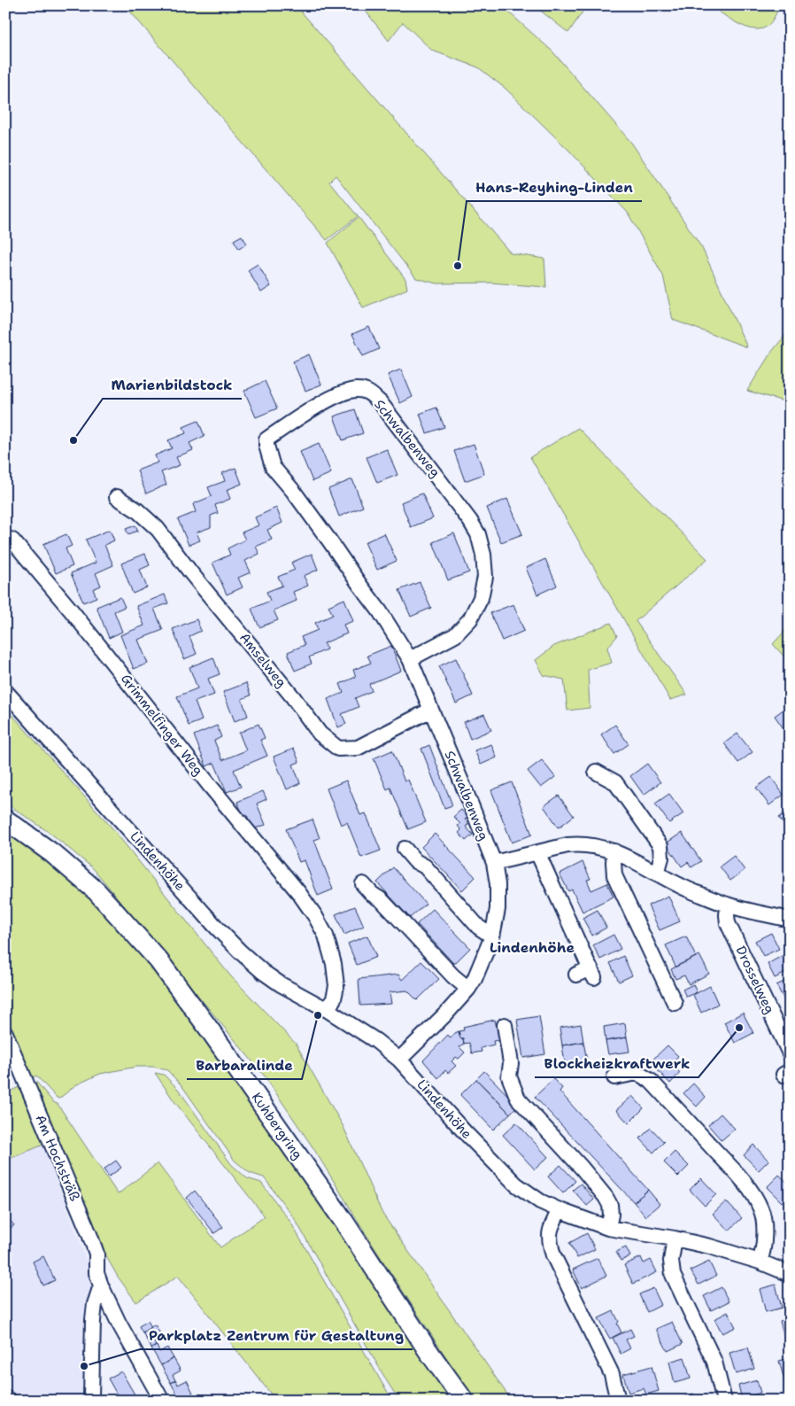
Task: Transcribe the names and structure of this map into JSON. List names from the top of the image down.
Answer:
{
  "streets": {
    "main road": ["Kuhbergring"],
    "street": [
      "Schwalbenweg",
      "Amselweg",
      "Grimmelfinger Weg",
      "Lindenhöhe",
      "Drosselweg",
      "Am Hochsträß"
    ]
  },
  "crossings": [
    ["Schwalbenweg", "Amselweg"],
    ["Schwalbenweg", "Lindenhöhe"],
    ["Grimmelfinger Weg", "Lindenhöhe"]
  ],
  "districts": ["Lindenhöhe"],
  "places": [
    "Hans-Reyhing-Linden",
    "Marienbildstock",
    "Barbaralinde",
    "Blockheizkraftwerk",
    "Parkplatz Zentrum für Gestaltung"
  ]
}
